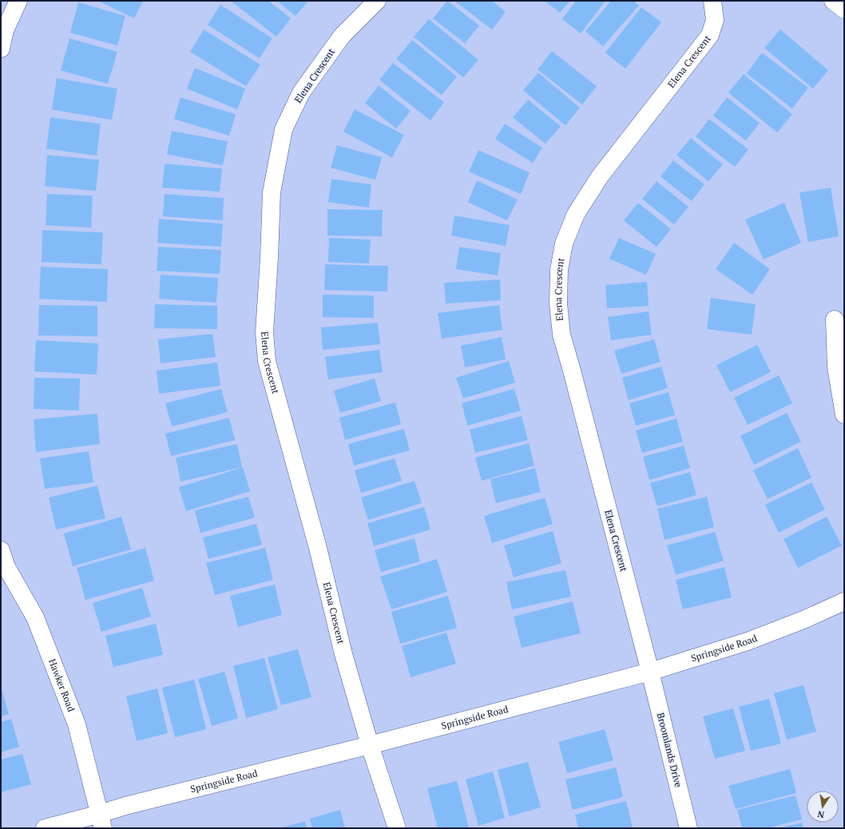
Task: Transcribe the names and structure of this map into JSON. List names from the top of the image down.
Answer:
{
  "streets": {
    "street": [
      "Elena Crescent",
      "Springside Road",
      "Hawker Road",
      "Broomlands Drive"
    ]
  },
  "crossings": [
    ["Elena Crescent", "Springside Road"],
    ["Elena Crescent", "Broomlands Drive"],
    ["Springside Road", "Hawker Road"],
    ["Springside Road", "Broomlands Drive"]
  ],
  "north": "bottom"
}
